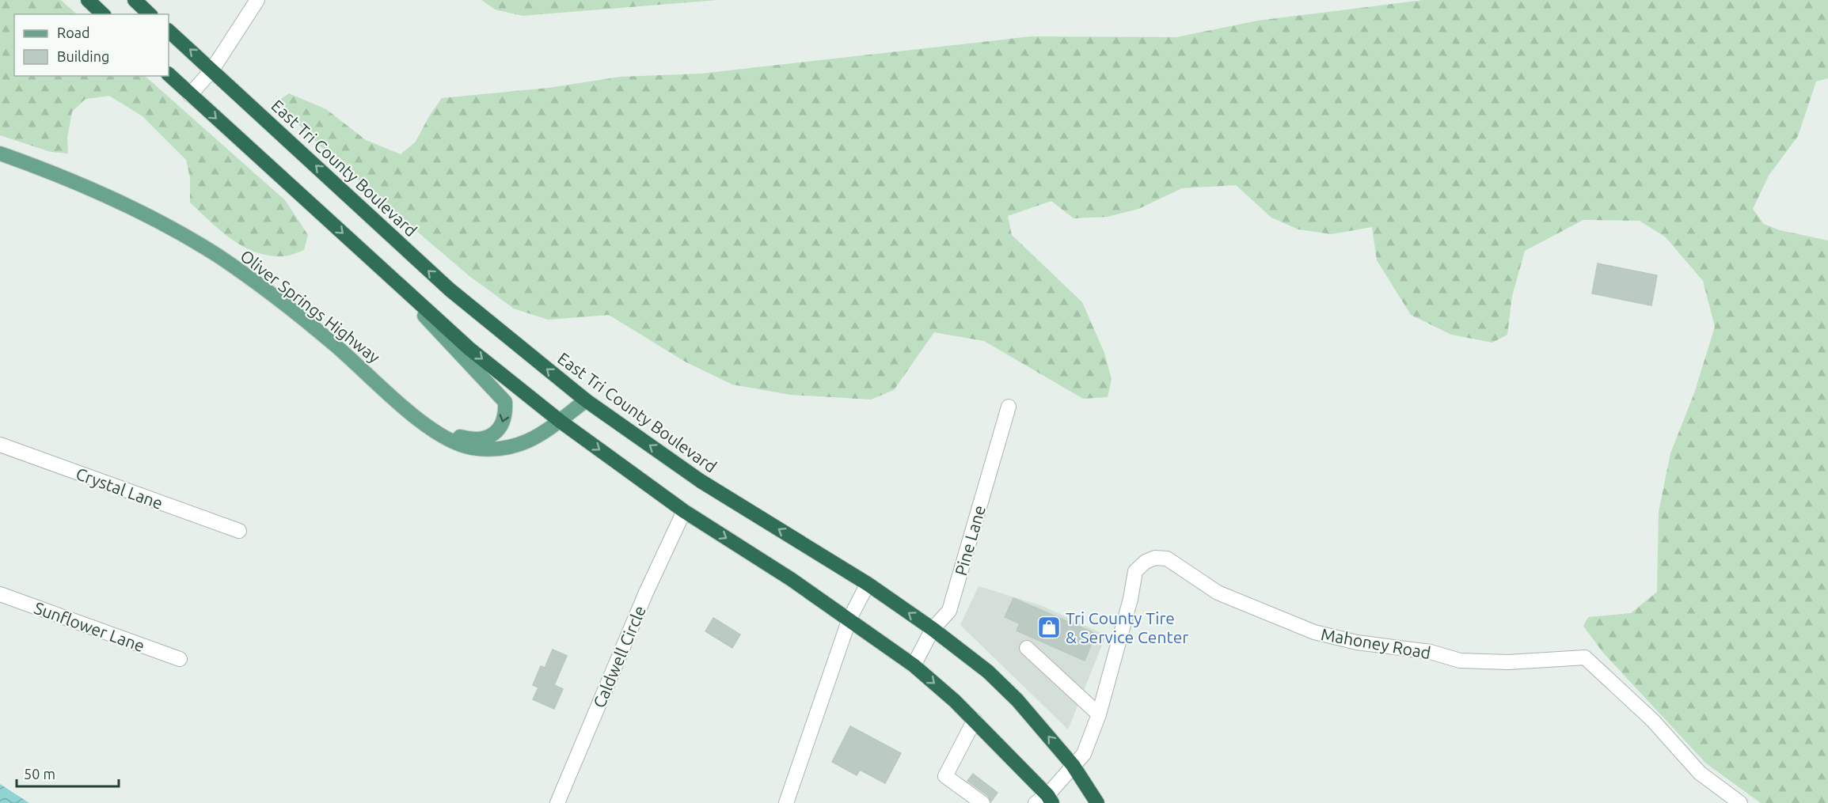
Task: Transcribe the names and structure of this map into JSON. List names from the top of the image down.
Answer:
{
  "streets": {
    "highway": ["East Tri County Boulevard"],
    "main road": ["Oliver Springs Highway"],
    "street": [
      "Crystal Lane",
      "Pine Lane",
      "Sunflower Lane",
      "Mahoney Road",
      "Caldwell Circle"
    ]
  },
  "crossings": [
    ["East Tri County Boulevard", "Oliver Springs Highway"],
    ["East Tri County Boulevard", "Pine Lane"],
    ["East Tri County Boulevard", "Mahoney Road"]
  ],
  "places": {
    "shop": ["Tri County Tire & Service Center"]
  },
  "legend": ["Road", "Building"],
  "scale_bar": "50 m"
}
